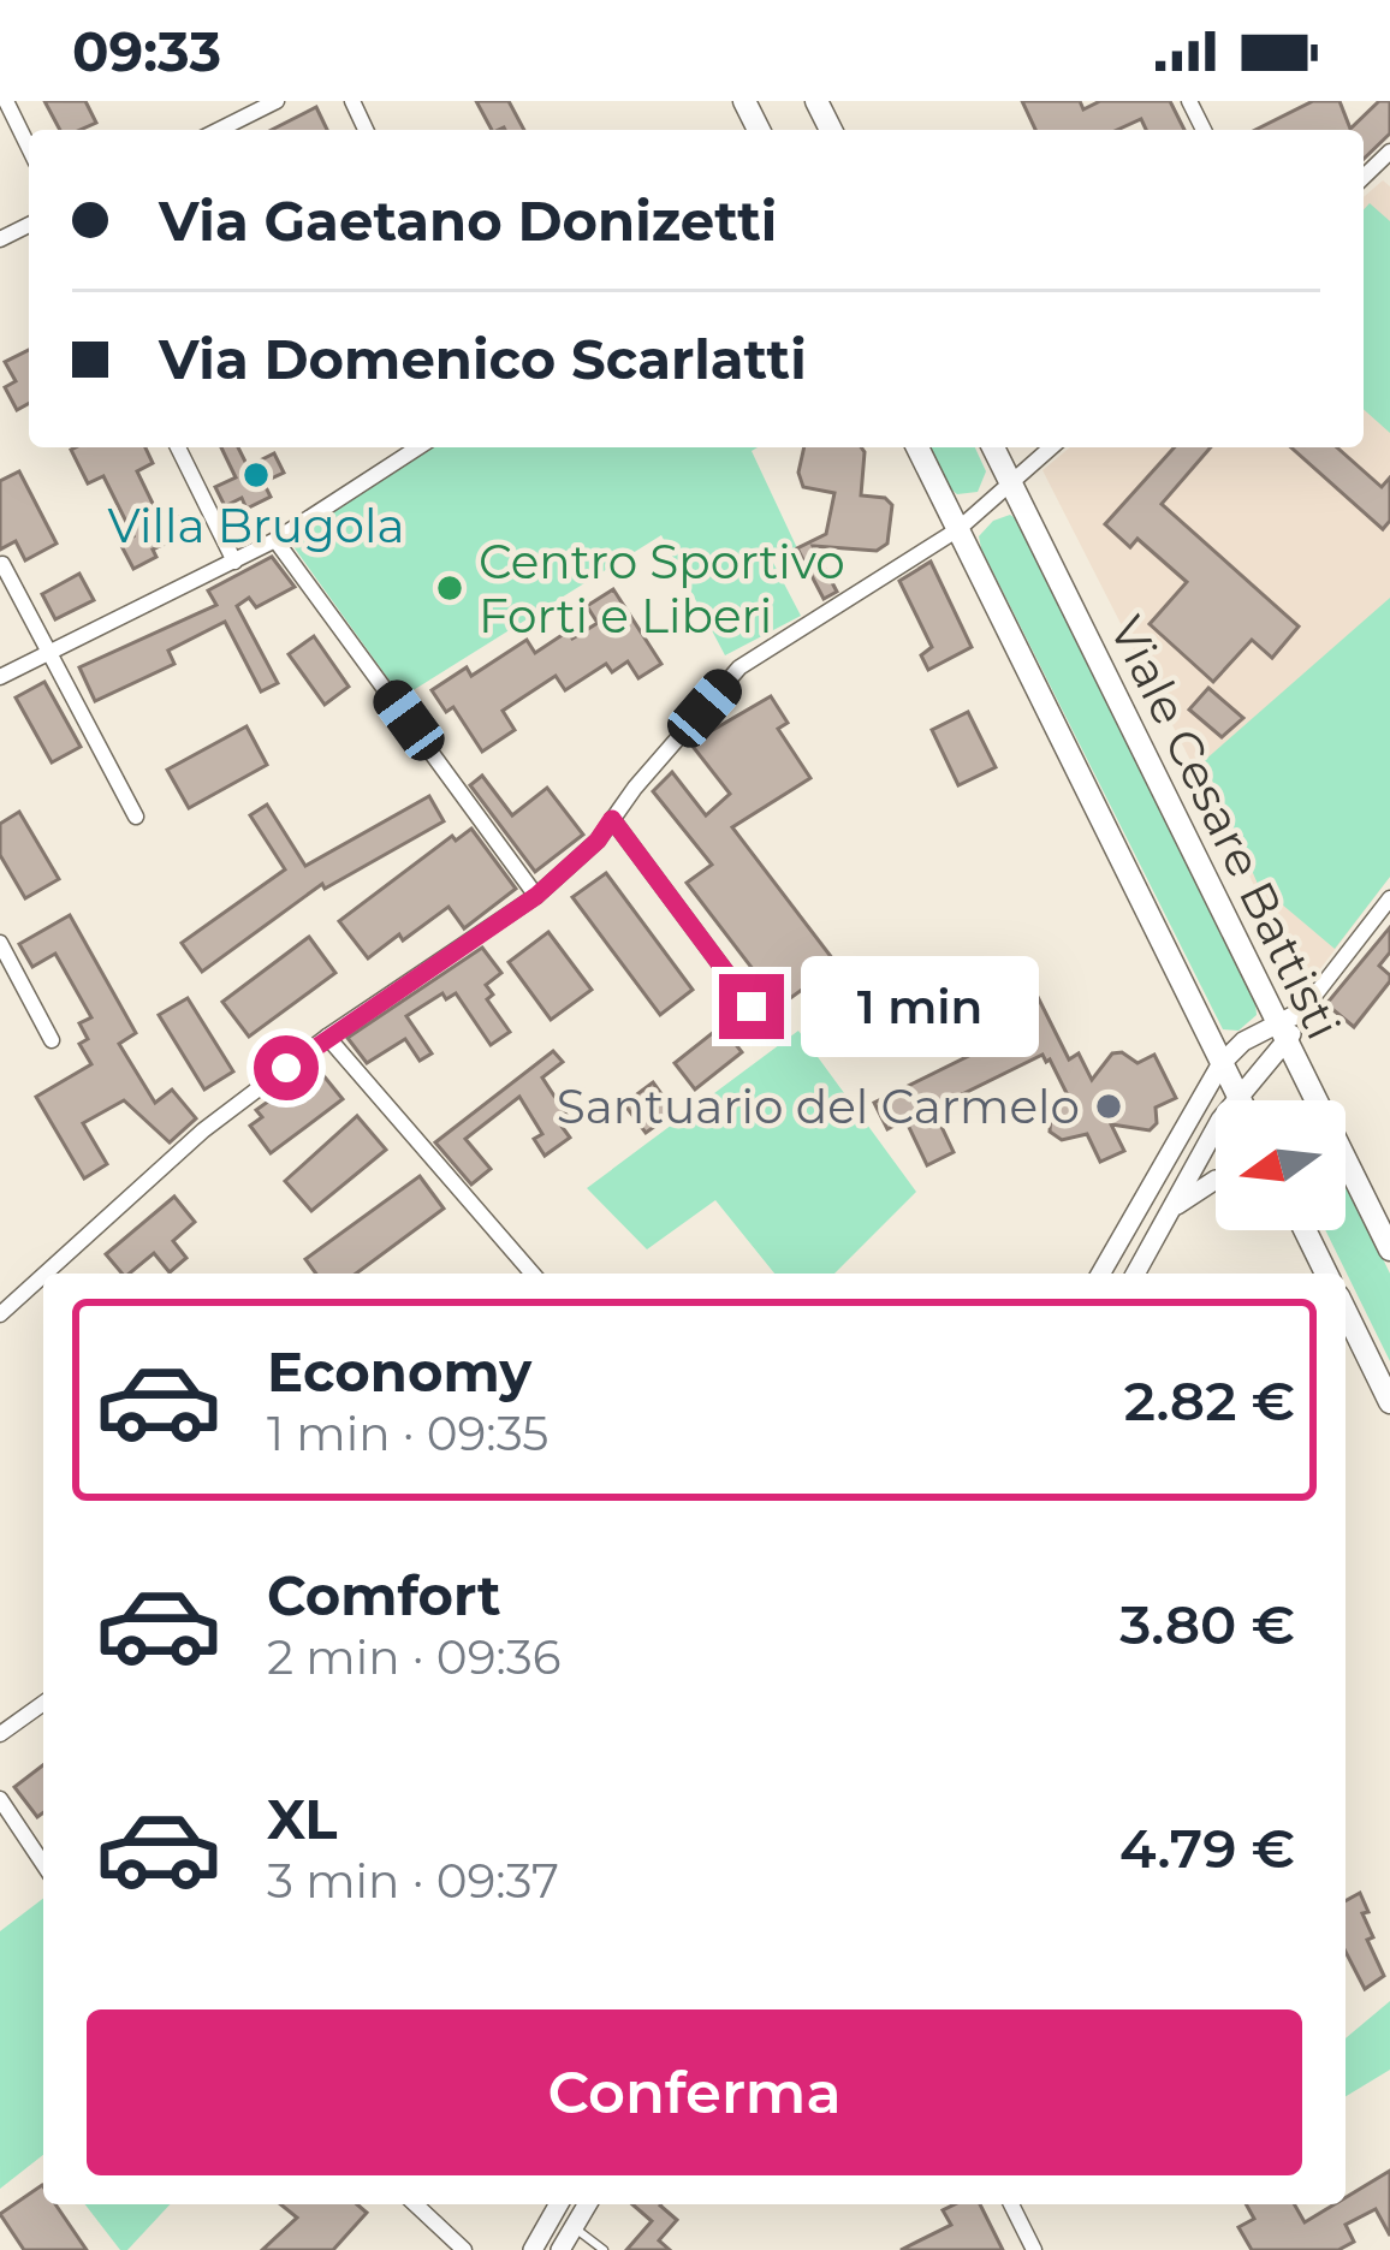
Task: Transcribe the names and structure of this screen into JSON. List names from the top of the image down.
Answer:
{
  "streets": {
    "main road": ["Viale Cesare Battisti"]
  },
  "places": ["Villa Brugola", "Centro Sportivo Forti e Liberi", "Santuario del Carmelo"],
  "north": "left",
  "page": {
    "status": "09:33",
    "banner": ["Via Gaetano Donizetti", "Via Domenico Scarlatti"],
    "bubble": "1 min",
    "list": [
      {
        "name": "Economy",
        "note": "1 min · 09:35",
        "value": "2.82 €"
      },
      {
        "name": "Comfort",
        "note": "2 min · 09:36",
        "value": "3.80 €"
      },
      {
        "name": "XL",
        "note": "3 min · 09:37",
        "value": "4.79 €"
      }
    ],
    "buttons": "Conferma"
  }
}
